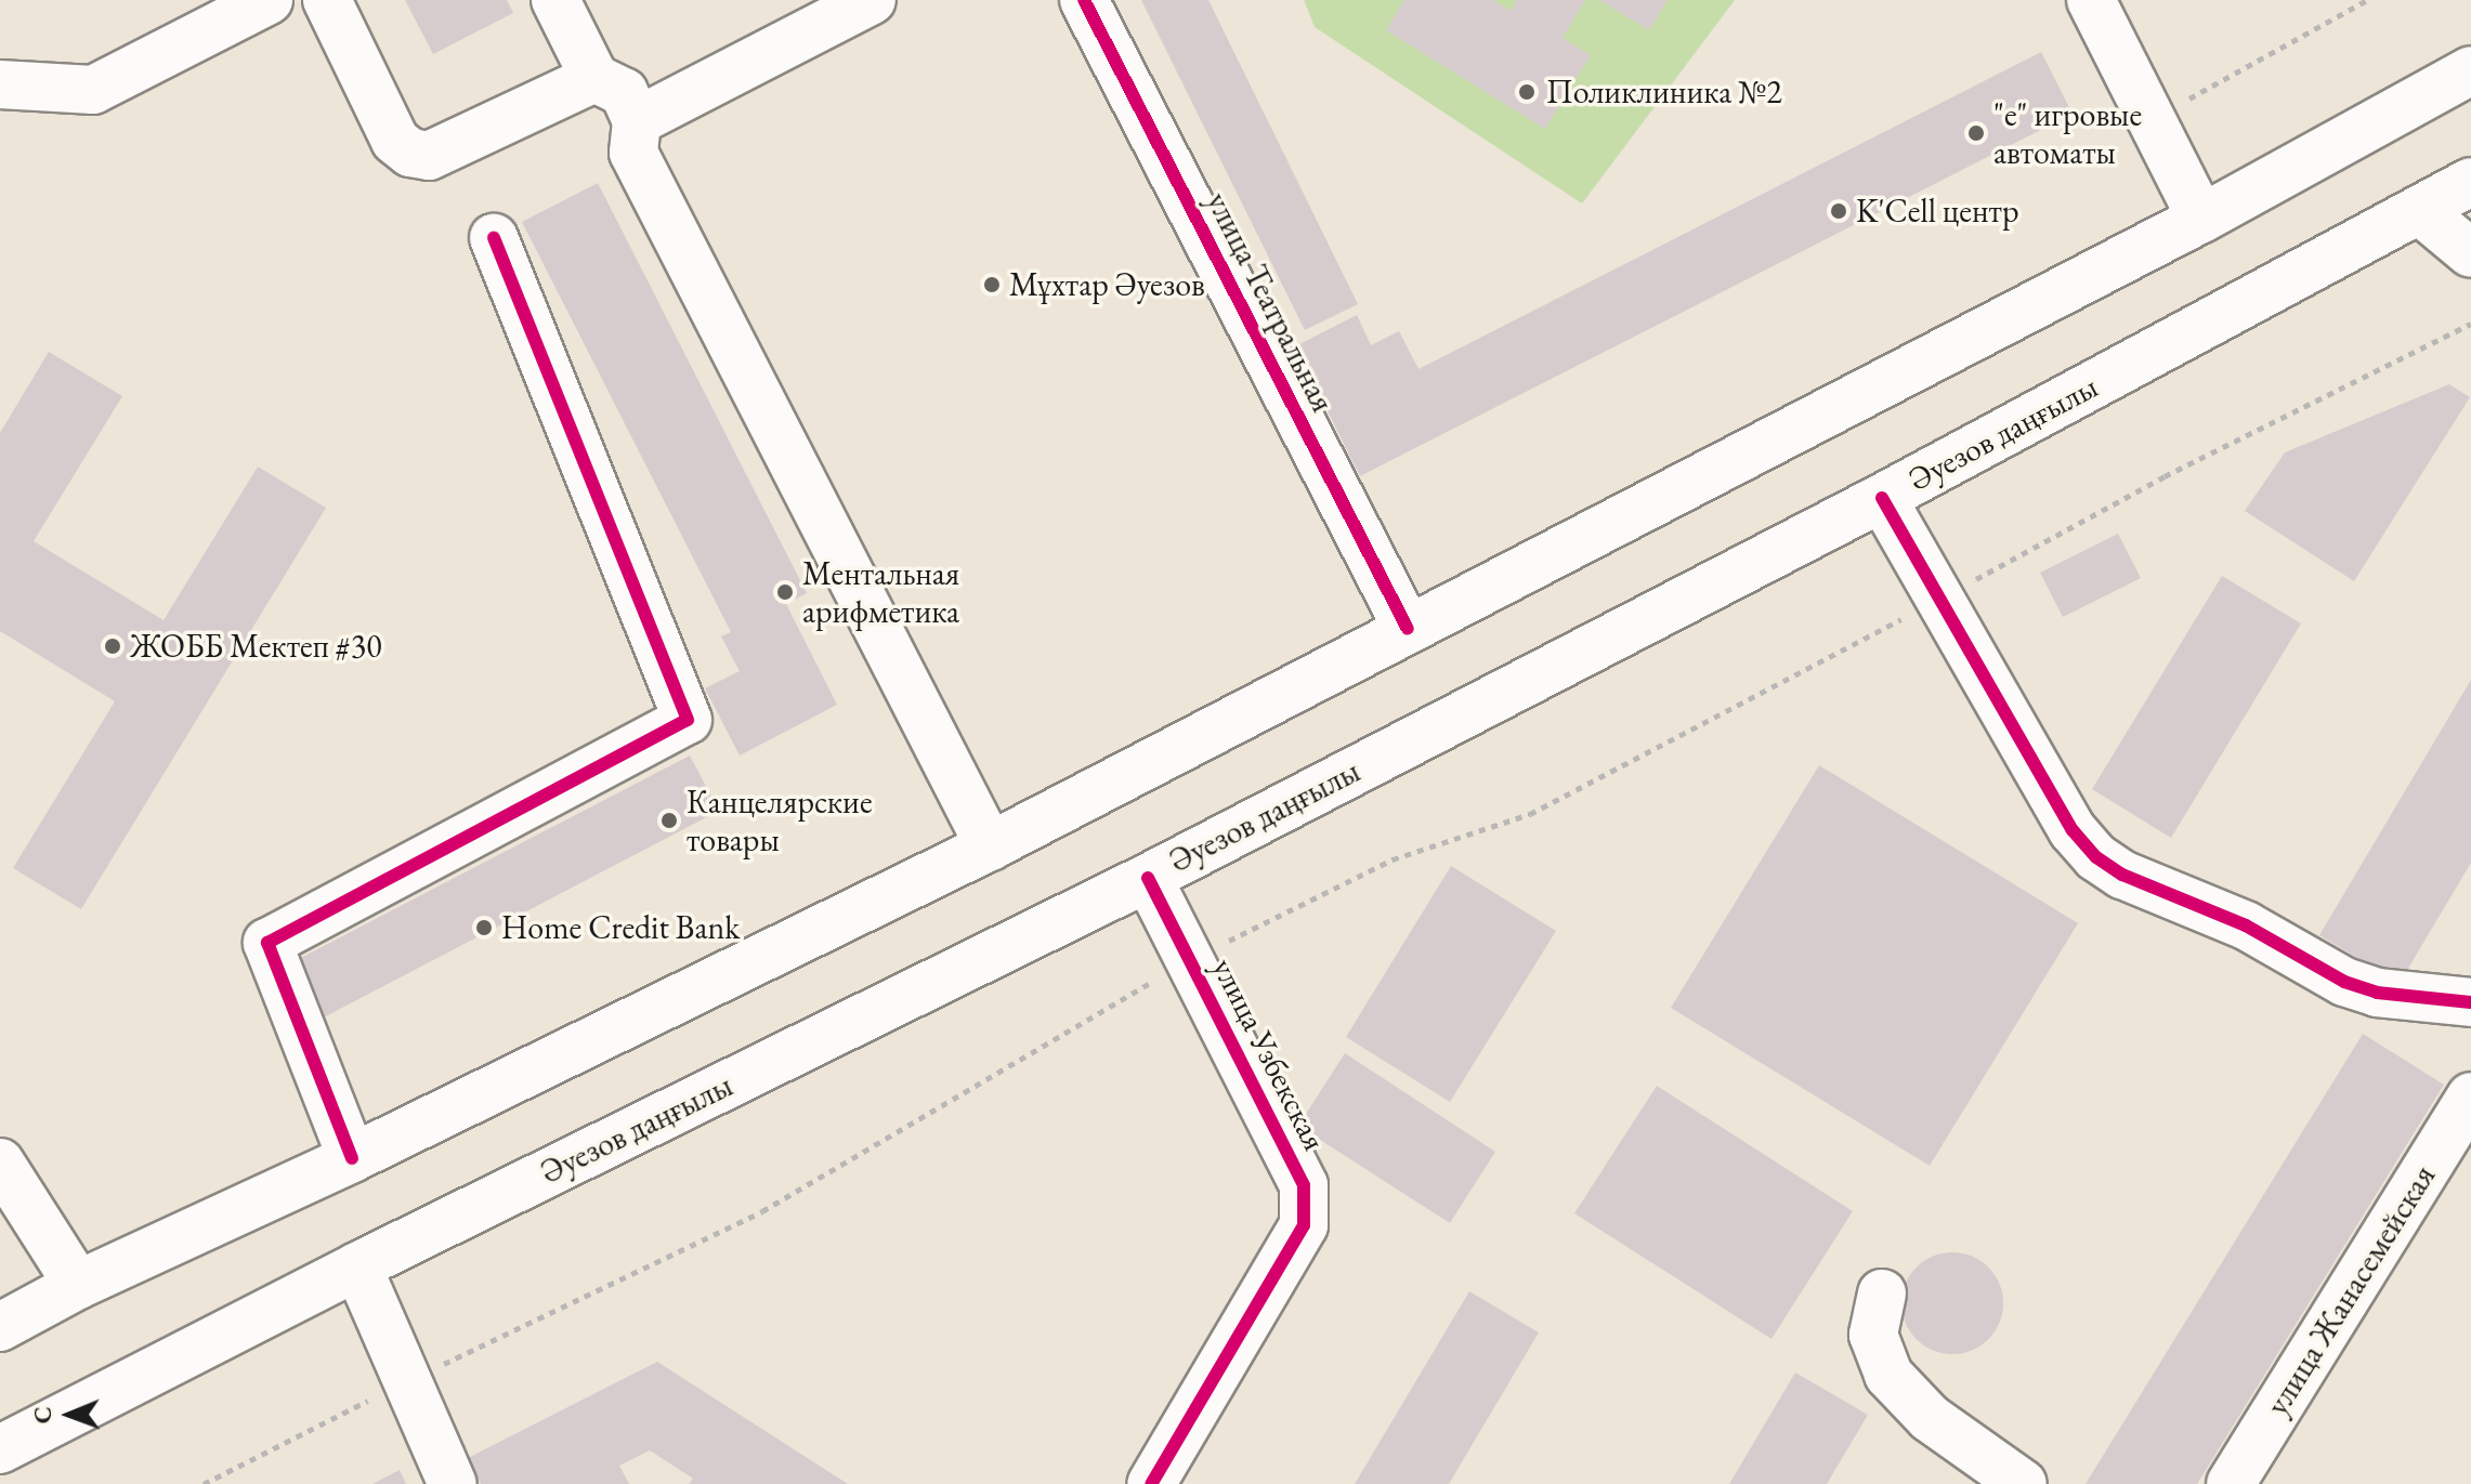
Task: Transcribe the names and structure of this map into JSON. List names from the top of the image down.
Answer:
{
  "streets": {
    "main road": [
      "улица Театральная",
      "Әуезов даңғылы",
      "улица Узбекская",
      "улица Жанасемейская"
    ]
  },
  "crossings": [
    ["Әуезов даңғылы", "улица Узбекская"]
  ],
  "places": [
    "Поликлиника №2",
    "\"е\" игровые автоматы",
    "K'Cell центр",
    "Мұхтар Әуезов",
    "Ментальная арифметика",
    "ЖОББ Мектеп #30",
    "Канцелярские товары",
    "Home Credit Bank"
  ],
  "north": "left"
}
